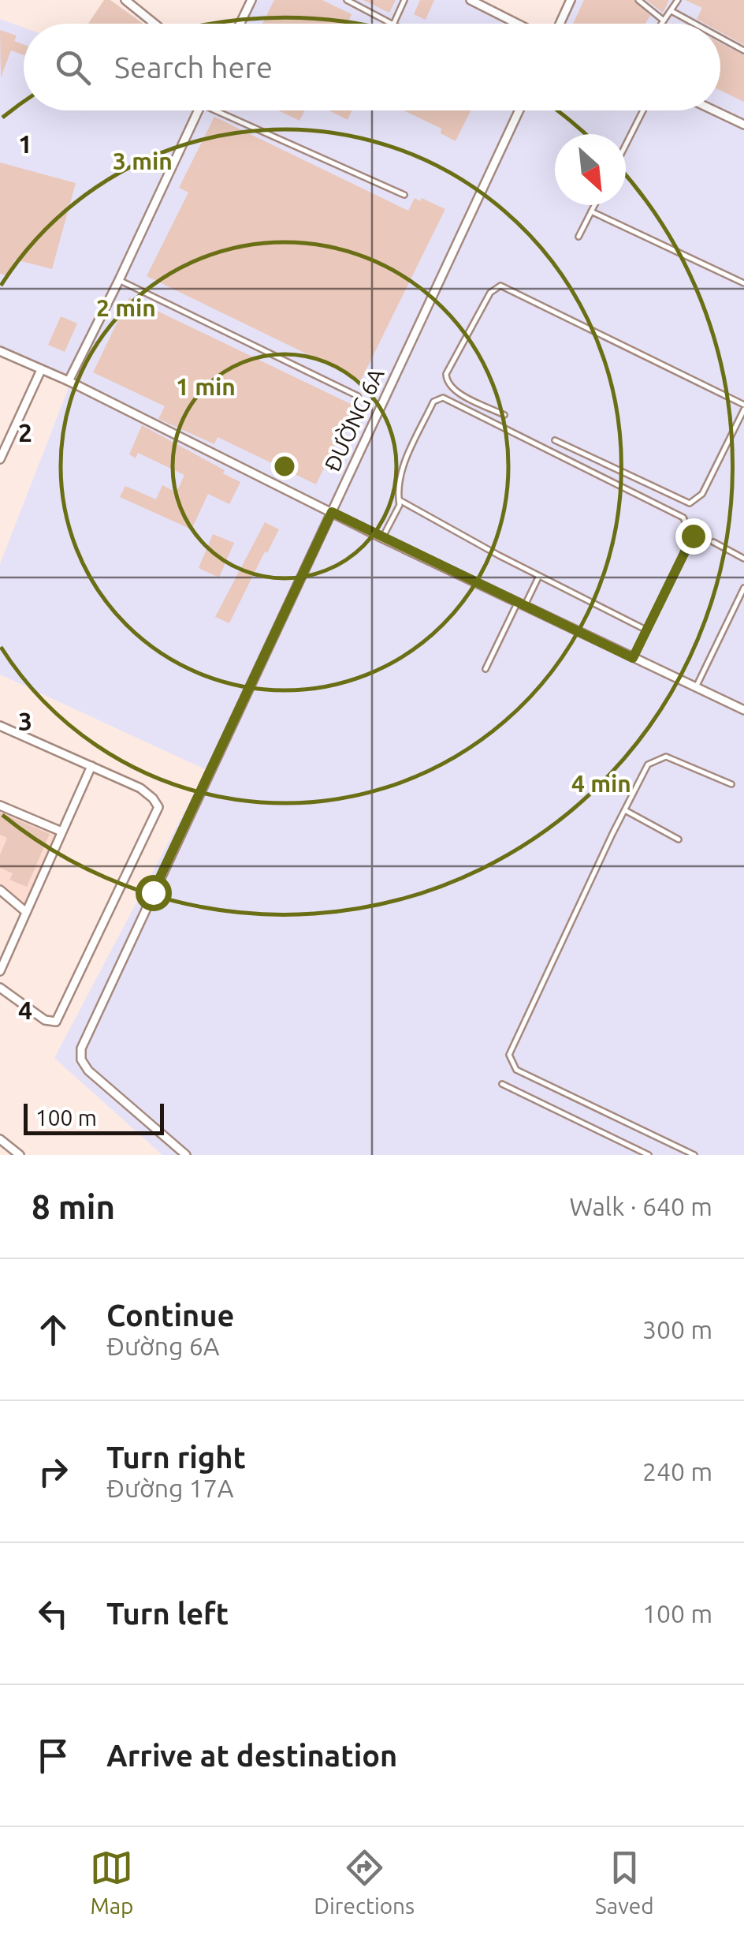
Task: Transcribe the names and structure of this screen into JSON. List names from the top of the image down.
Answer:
{
  "streets": {
    "street": ["ĐƯỜNG 6A"]
  },
  "scale_bar": "100 m",
  "north": "bottom right",
  "page": {
    "search": "Search here",
    "scale": "100 m",
    "heading": ["8 min", "Walk · 640 m"],
    "list": [
      ["Continue", "Đường 6A", "300 m"],
      ["Turn right", "Đường 17A", "240 m"],
      ["Turn left", "100 m"],
      "Arrive at destination"
    ],
    "nav": ["Map", "Directions", "Saved"]
  },
  "grid": {
    "rows": [
      "1",
      "2",
      "3",
      "4"
    ]
  },
  "rings": [
    "3 min",
    "2 min",
    "1 min",
    "4 min"
  ]
}
